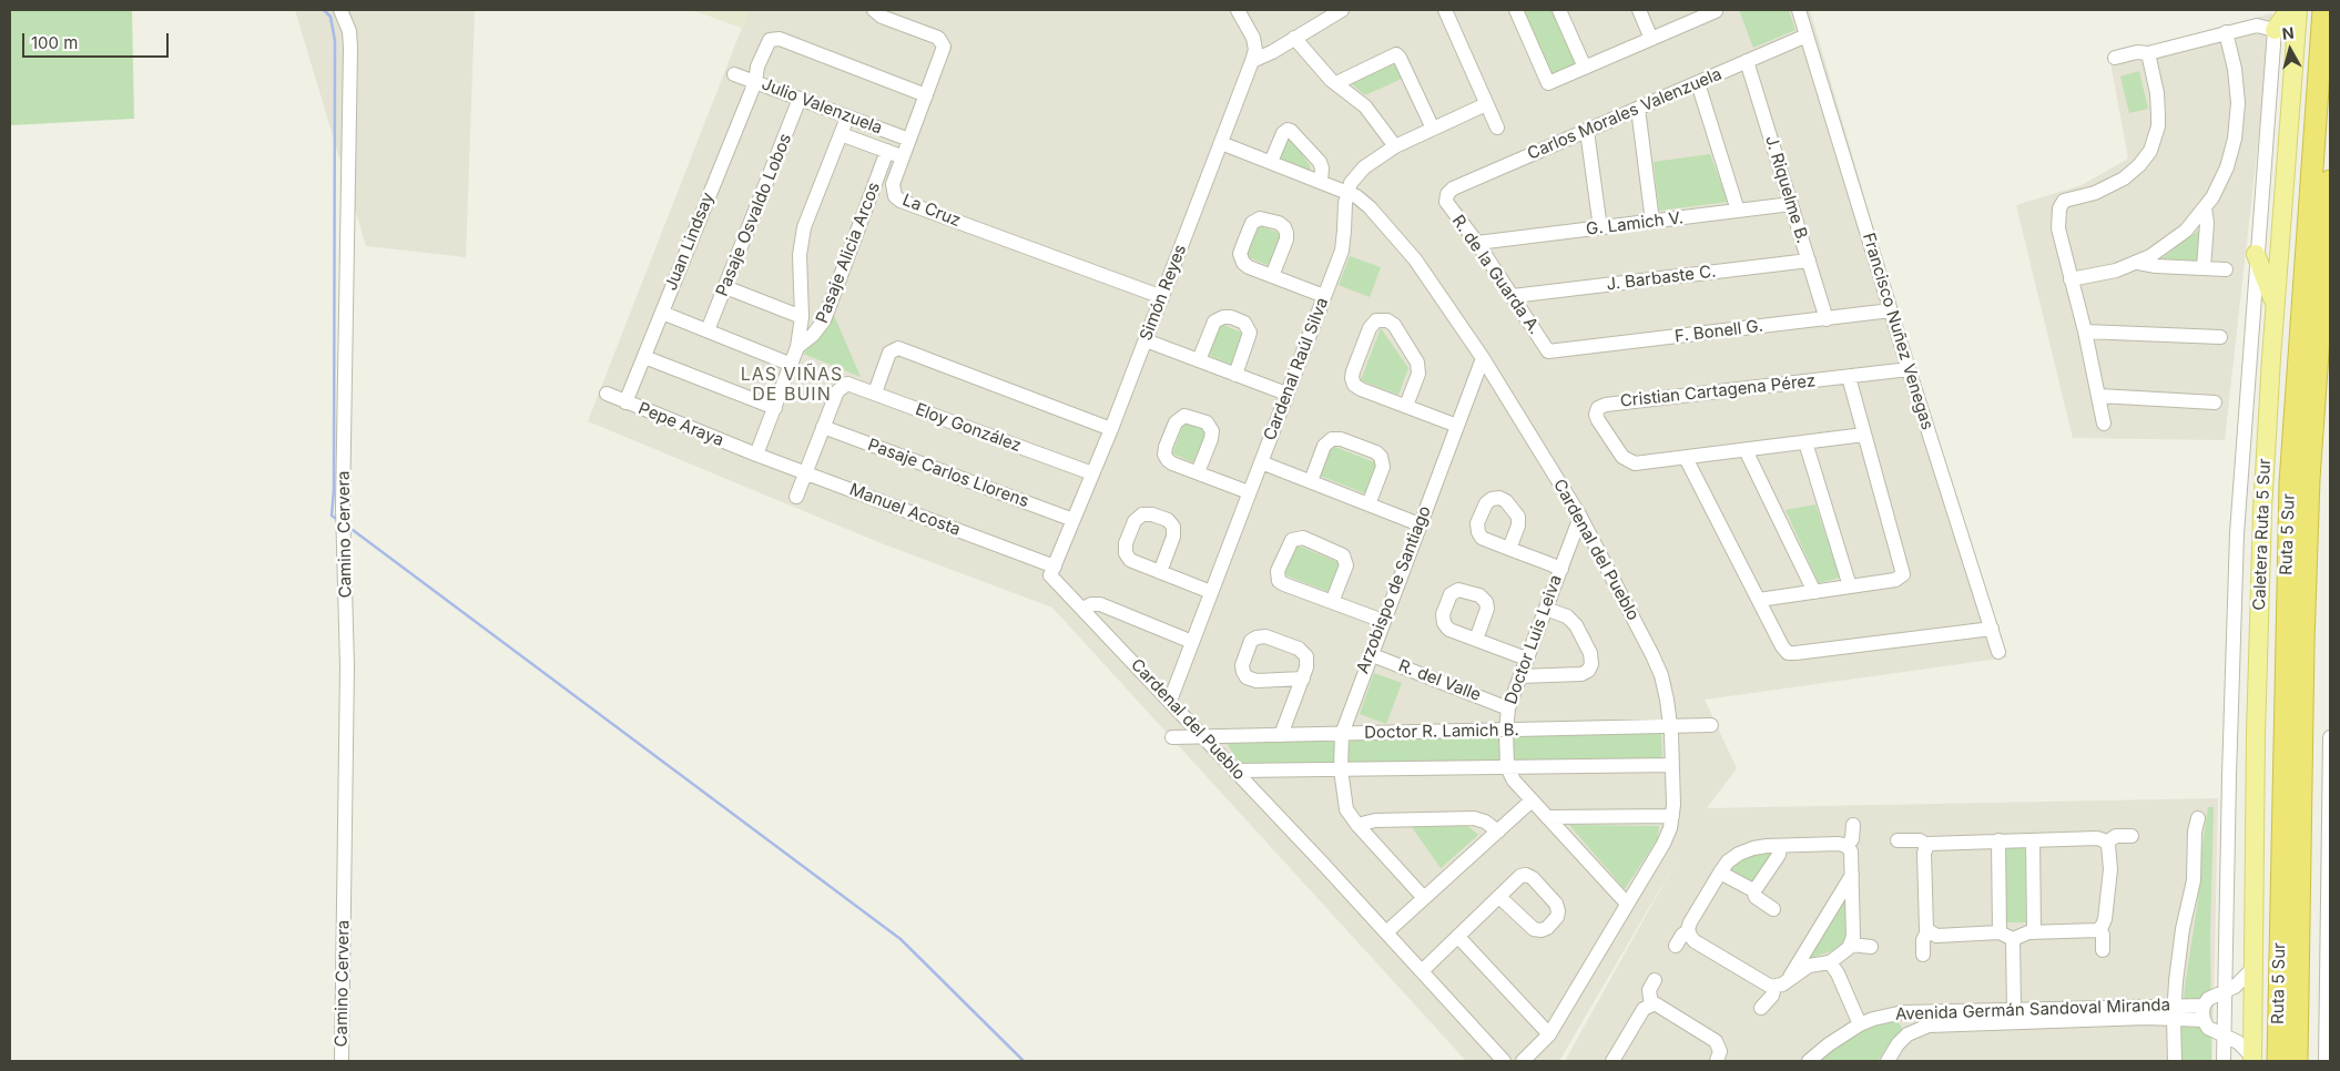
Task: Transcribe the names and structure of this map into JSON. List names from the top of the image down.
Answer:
{
  "streets": {
    "highway": ["Ruta 5 Sur"],
    "main road": ["Caletera Ruta 5 Sur"],
    "street": [
      "Julio Valenzuela",
      "Carlos Morales Valenzuela",
      "J. Riquelme B.",
      "La Cruz",
      "Pasaje Osvaldo Lobos",
      "G. Lamich V.",
      "Juan Lindsay",
      "Pasaje Alicia Arcos",
      "R. de la Guarda A.",
      "J. Barbaste C.",
      "Simón Reyes",
      "F. Bonell G.",
      "Francisco Nuñez Venegas",
      "Cardenal Raúl Silva",
      "Cristian Cartagena Pérez",
      "Pepe Araya",
      "Eloy González",
      "Pasaje Carlos Llorens",
      "Manuel Acosta",
      "Camino Cervera",
      "Cardenal del Pueblo",
      "Arzobispo de Santiago",
      "Doctor Luis Leiva",
      "R. del Valle",
      "Doctor R. Lamich B.",
      "Avenida Germán Sandoval Miranda"
    ]
  },
  "crossings": [
    ["Julio Valenzuela", "La Cruz"],
    ["Julio Valenzuela", "Pasaje Osvaldo Lobos"],
    ["Julio Valenzuela", "Juan Lindsay"],
    ["Julio Valenzuela", "Pasaje Alicia Arcos"],
    ["Carlos Morales Valenzuela", "J. Riquelme B."],
    ["Carlos Morales Valenzuela", "R. de la Guarda A."],
    ["Carlos Morales Valenzuela", "Francisco Nuñez Venegas"],
    ["J. Riquelme B.", "G. Lamich V."],
    ["J. Riquelme B.", "J. Barbaste C."],
    ["J. Riquelme B.", "F. Bonell G."],
    ["La Cruz", "Juan Lindsay"],
    ["La Cruz", "Simón Reyes"],
    ["G. Lamich V.", "R. de la Guarda A."],
    ["Juan Lindsay", "Pepe Araya"],
    ["R. de la Guarda A.", "J. Barbaste C."],
    ["R. de la Guarda A.", "F. Bonell G."],
    ["Simón Reyes", "Eloy González"],
    ["Simón Reyes", "Pasaje Carlos Llorens"],
    ["Simón Reyes", "Manuel Acosta"],
    ["Simón Reyes", "Cardenal del Pueblo"],
    ["F. Bonell G.", "Francisco Nuñez Venegas"],
    ["Francisco Nuñez Venegas", "Cristian Cartagena Pérez"],
    ["Cardenal Raúl Silva", "Cardenal del Pueblo"],
    ["Pepe Araya", "Manuel Acosta"],
    ["Eloy González", "Pasaje Carlos Llorens"],
    ["Manuel Acosta", "Cardenal del Pueblo"],
    ["Cardenal del Pueblo", "Arzobispo de Santiago"],
    ["Cardenal del Pueblo", "Doctor Luis Leiva"],
    ["Cardenal del Pueblo", "Doctor R. Lamich B."],
    ["Arzobispo de Santiago", "R. del Valle"],
    ["Arzobispo de Santiago", "Doctor R. Lamich B."],
    ["Doctor Luis Leiva", "R. del Valle"],
    ["Doctor Luis Leiva", "Doctor R. Lamich B."]
  ],
  "districts": ["LAS VIÑAS DE BUIN"],
  "scale_bar": "100 m",
  "north": "top"
}
